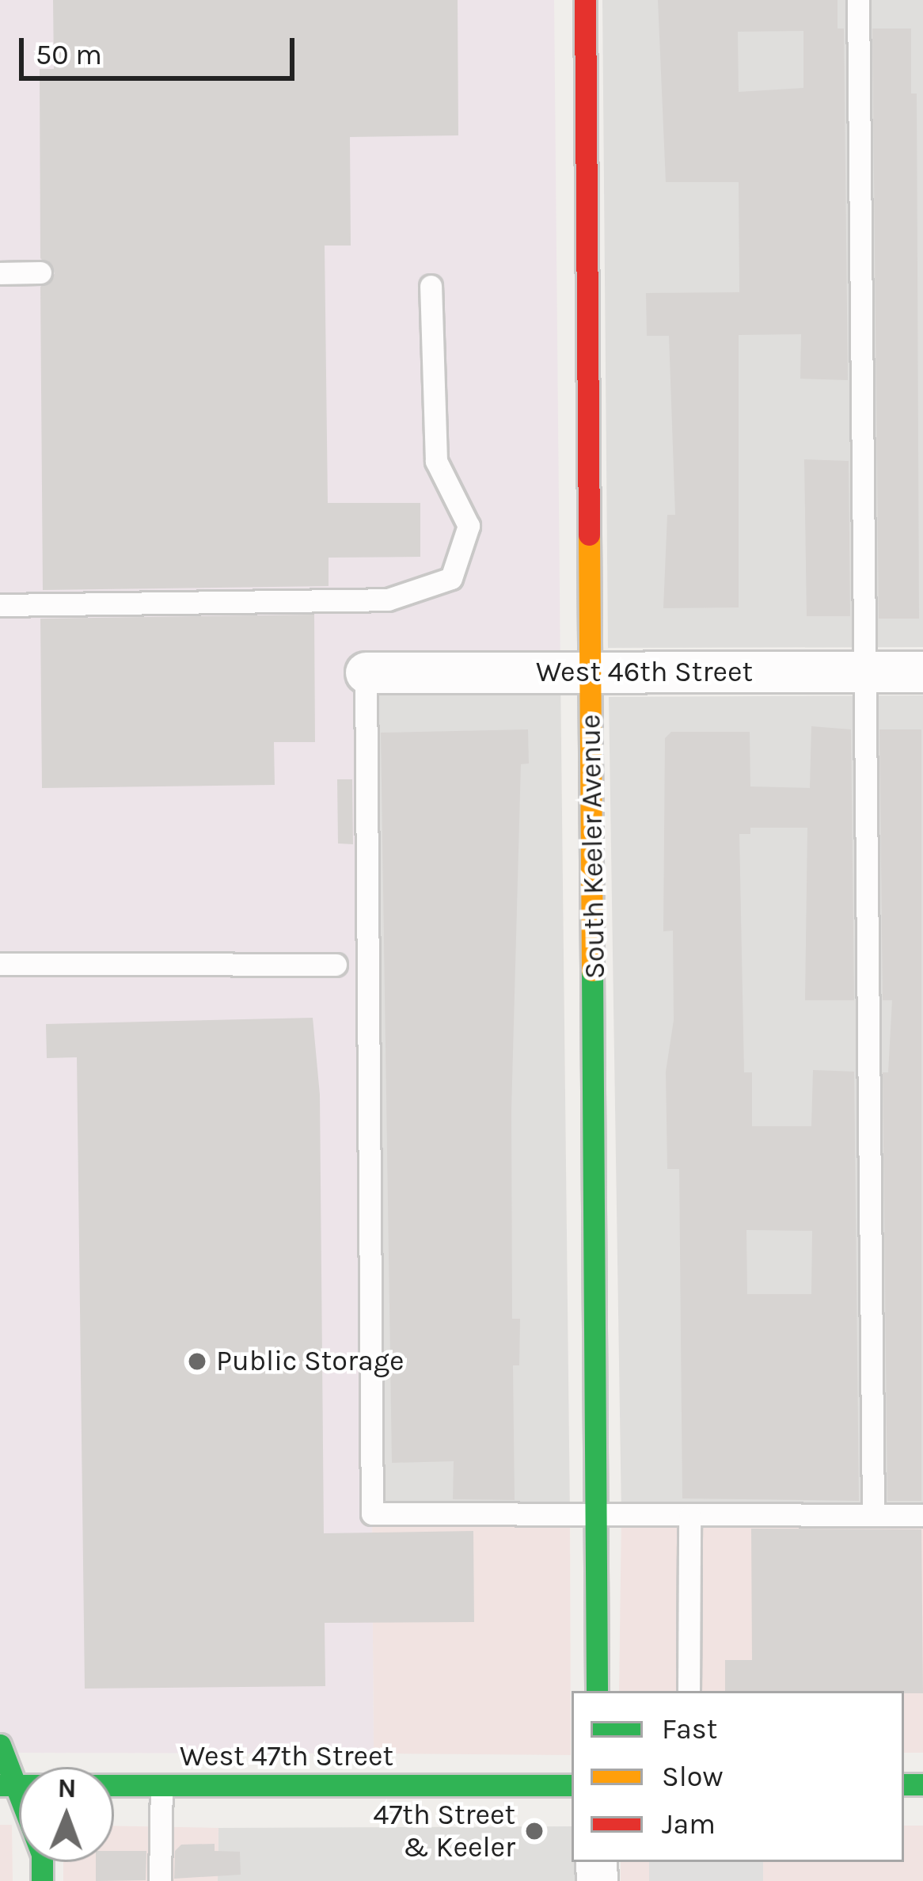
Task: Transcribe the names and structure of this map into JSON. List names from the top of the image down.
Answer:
{
  "streets": {
    "street": ["West 46th Street", "South Keeler Avenue", "West 47th Street"]
  },
  "crossings": [
    ["West 46th Street", "South Keeler Avenue"]
  ],
  "places": ["Public Storage", "47th Street & Keeler"],
  "legend": ["Fast", "Slow", "Jam"],
  "scale_bar": "50 m",
  "north": "top"
}
